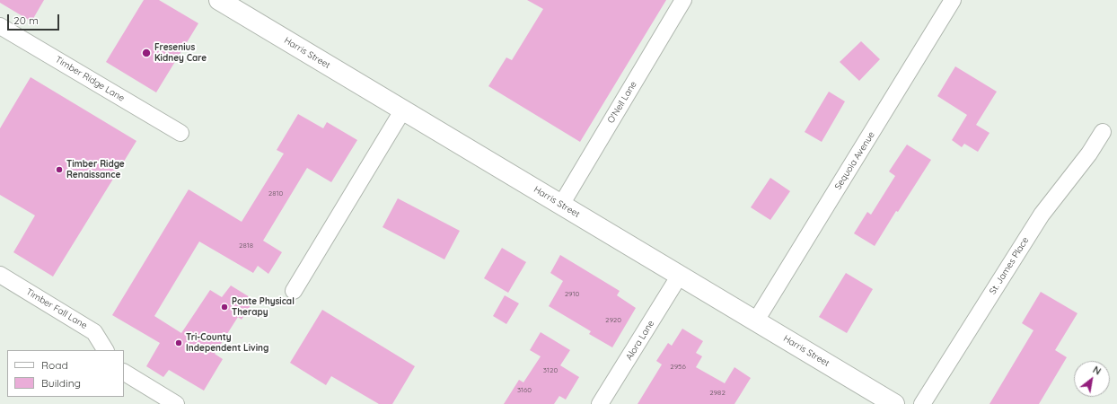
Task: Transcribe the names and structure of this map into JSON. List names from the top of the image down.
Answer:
{
  "streets": {
    "main road": ["Harris Street"],
    "street": [
      "Timber Ridge Lane",
      "O'Neil Lane",
      "Sequoia Avenue",
      "St. James Place",
      "Timber Fall Lane",
      "Alora Lane"
    ]
  },
  "crossings": [
    ["Harris Street", "O'Neil Lane"],
    ["Harris Street", "Sequoia Avenue"],
    ["Harris Street", "Alora Lane"]
  ],
  "places": [
    "Fresenius Kidney Care",
    "Timber Ridge Renaissance",
    "Ponte Physical Therapy",
    "Tri-County Independent Living"
  ],
  "house_numbers": [
    "2810",
    "2818",
    "2910",
    "2920",
    "2956",
    "3120",
    "3160",
    "2982"
  ],
  "legend": ["Road", "Building"],
  "scale_bar": "20 m",
  "north": "top right"
}
